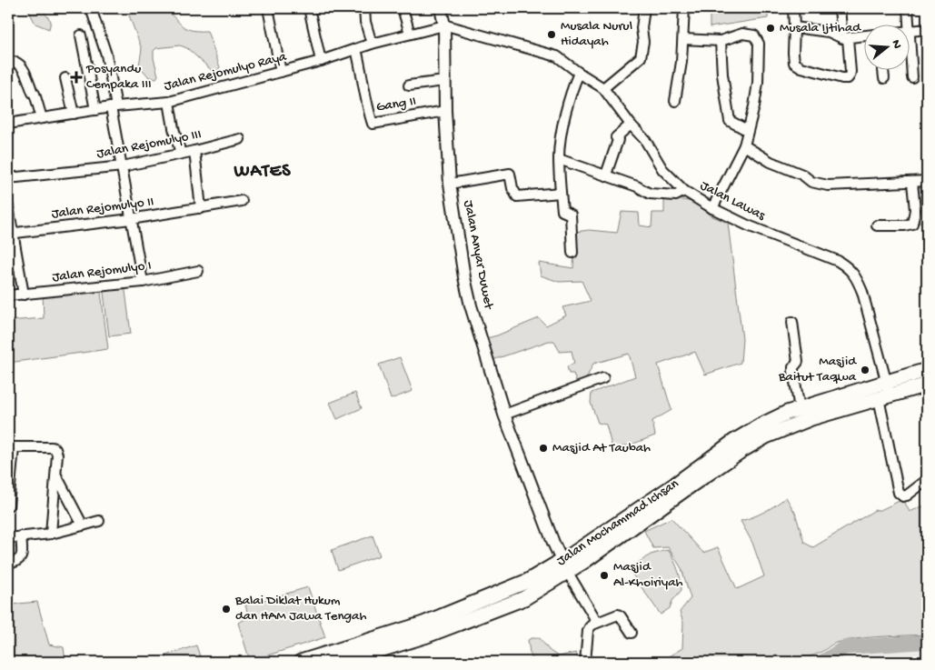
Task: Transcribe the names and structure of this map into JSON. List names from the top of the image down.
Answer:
{
  "streets": {
    "main road": ["Jalan Mochammad Ichsan"],
    "street": [
      "Jalan Rejomulyo Raya",
      "Gang II",
      "Jalan Rejomulyo III",
      "Jalan Lawas",
      "Jalan Rejomulyo II",
      "Jalan Anyar Duwet",
      "Jalan Rejomulyo I"
    ]
  },
  "crossings": [
    ["Jalan Rejomulyo Raya", "Gang II"],
    ["Jalan Rejomulyo Raya", "Jalan Lawas"],
    ["Jalan Rejomulyo Raya", "Jalan Anyar Duwet"],
    ["Gang II", "Jalan Anyar Duwet"],
    ["Jalan Lawas", "Jalan Anyar Duwet"],
    ["Jalan Lawas", "Jalan Mochammad Ichsan"],
    ["Jalan Anyar Duwet", "Jalan Mochammad Ichsan"]
  ],
  "districts": ["WATES"],
  "places": {
    "other": [
      "Musala Ijtihad",
      "Musala Nurul Hidayah",
      "Masjid Baitut Taqwa",
      "Masjid At Taubah",
      "Masjid Al-Khoiriyah",
      "Balai Diklat Hukum dan HAM Jawa Tengah"
    ],
    "health": ["Posyandu Cempaka III"]
  },
  "north": "right"
}
